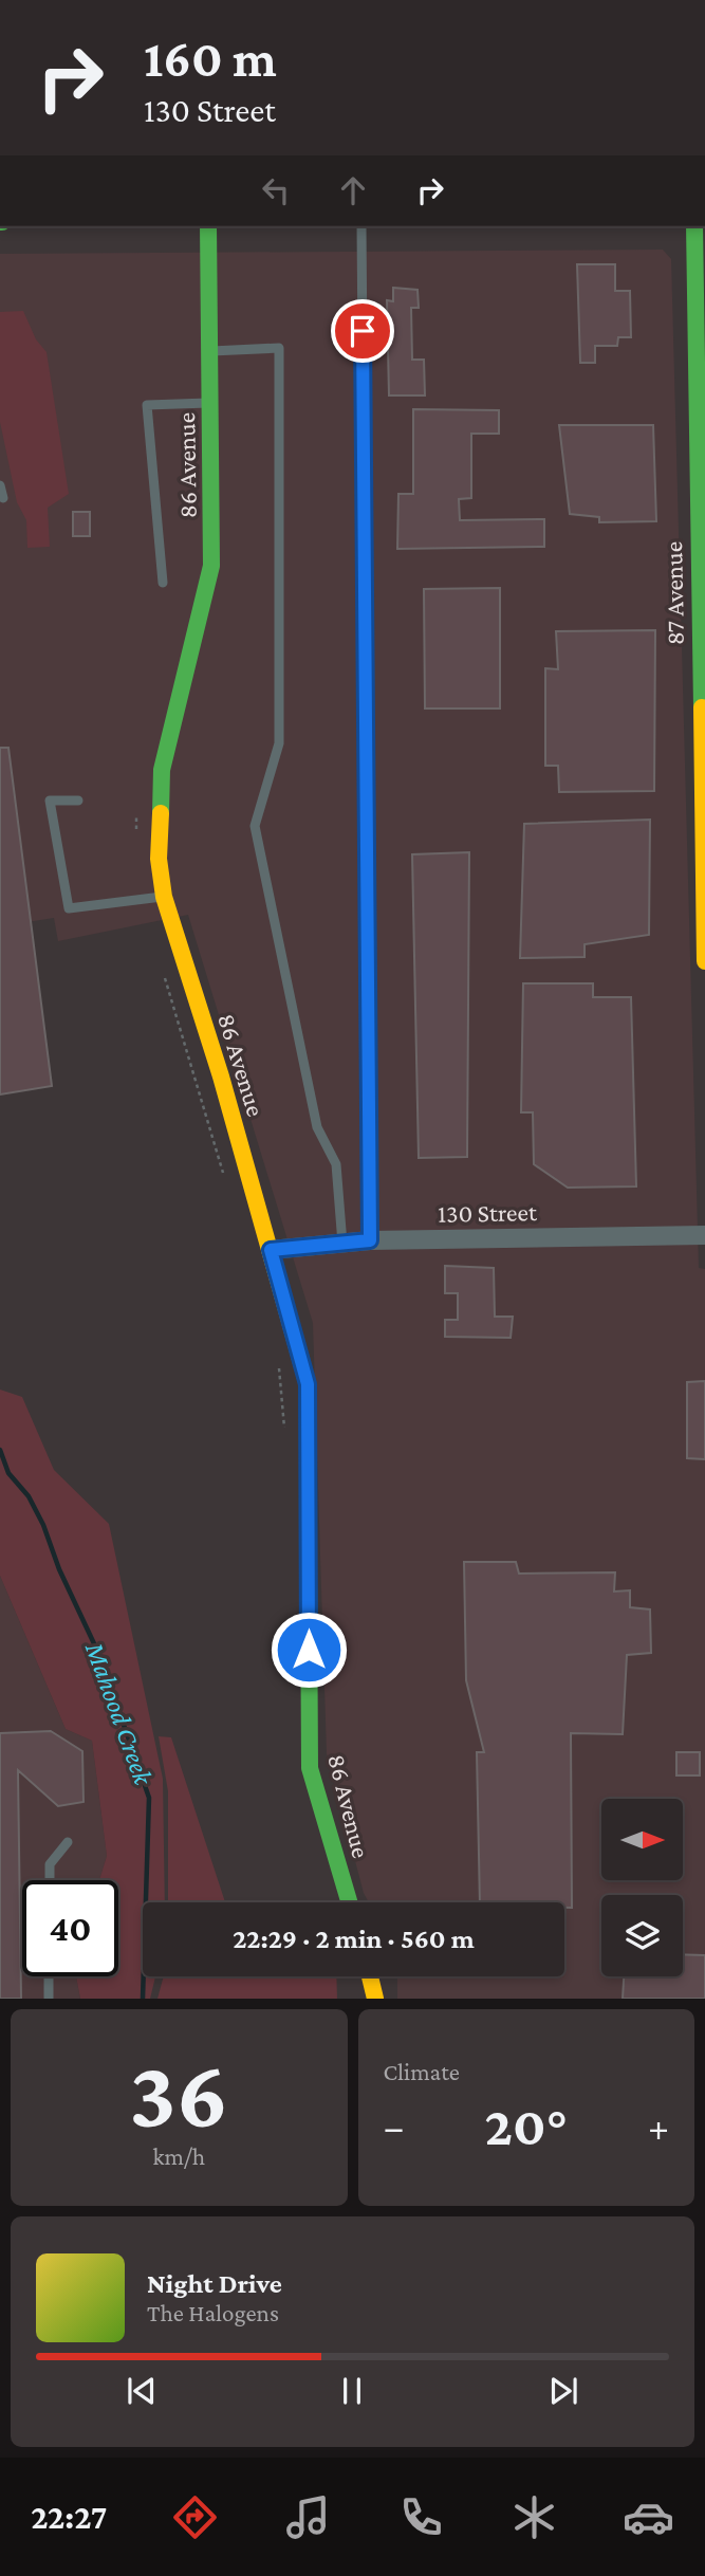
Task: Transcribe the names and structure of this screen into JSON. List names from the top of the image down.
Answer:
{
  "streets": {
    "street": ["86 Avenue", "87 Avenue", "130 Street"]
  },
  "crossings": [
    ["86 Avenue", "130 Street"]
  ],
  "water": ["Mahood Creek"],
  "north": "right",
  "page": {
    "turn": ["160 m", "130 Street"],
    "limit": "40",
    "trip": "22:29 · 2 min · 560 m",
    "tile": [
      ["36", "km/h"],
      "Climate"
    ],
    "heat": ["−", "20°", "+"],
    "song": ["Night Drive", "The Halogens"],
    "tabs": "22:27"
  }
}
